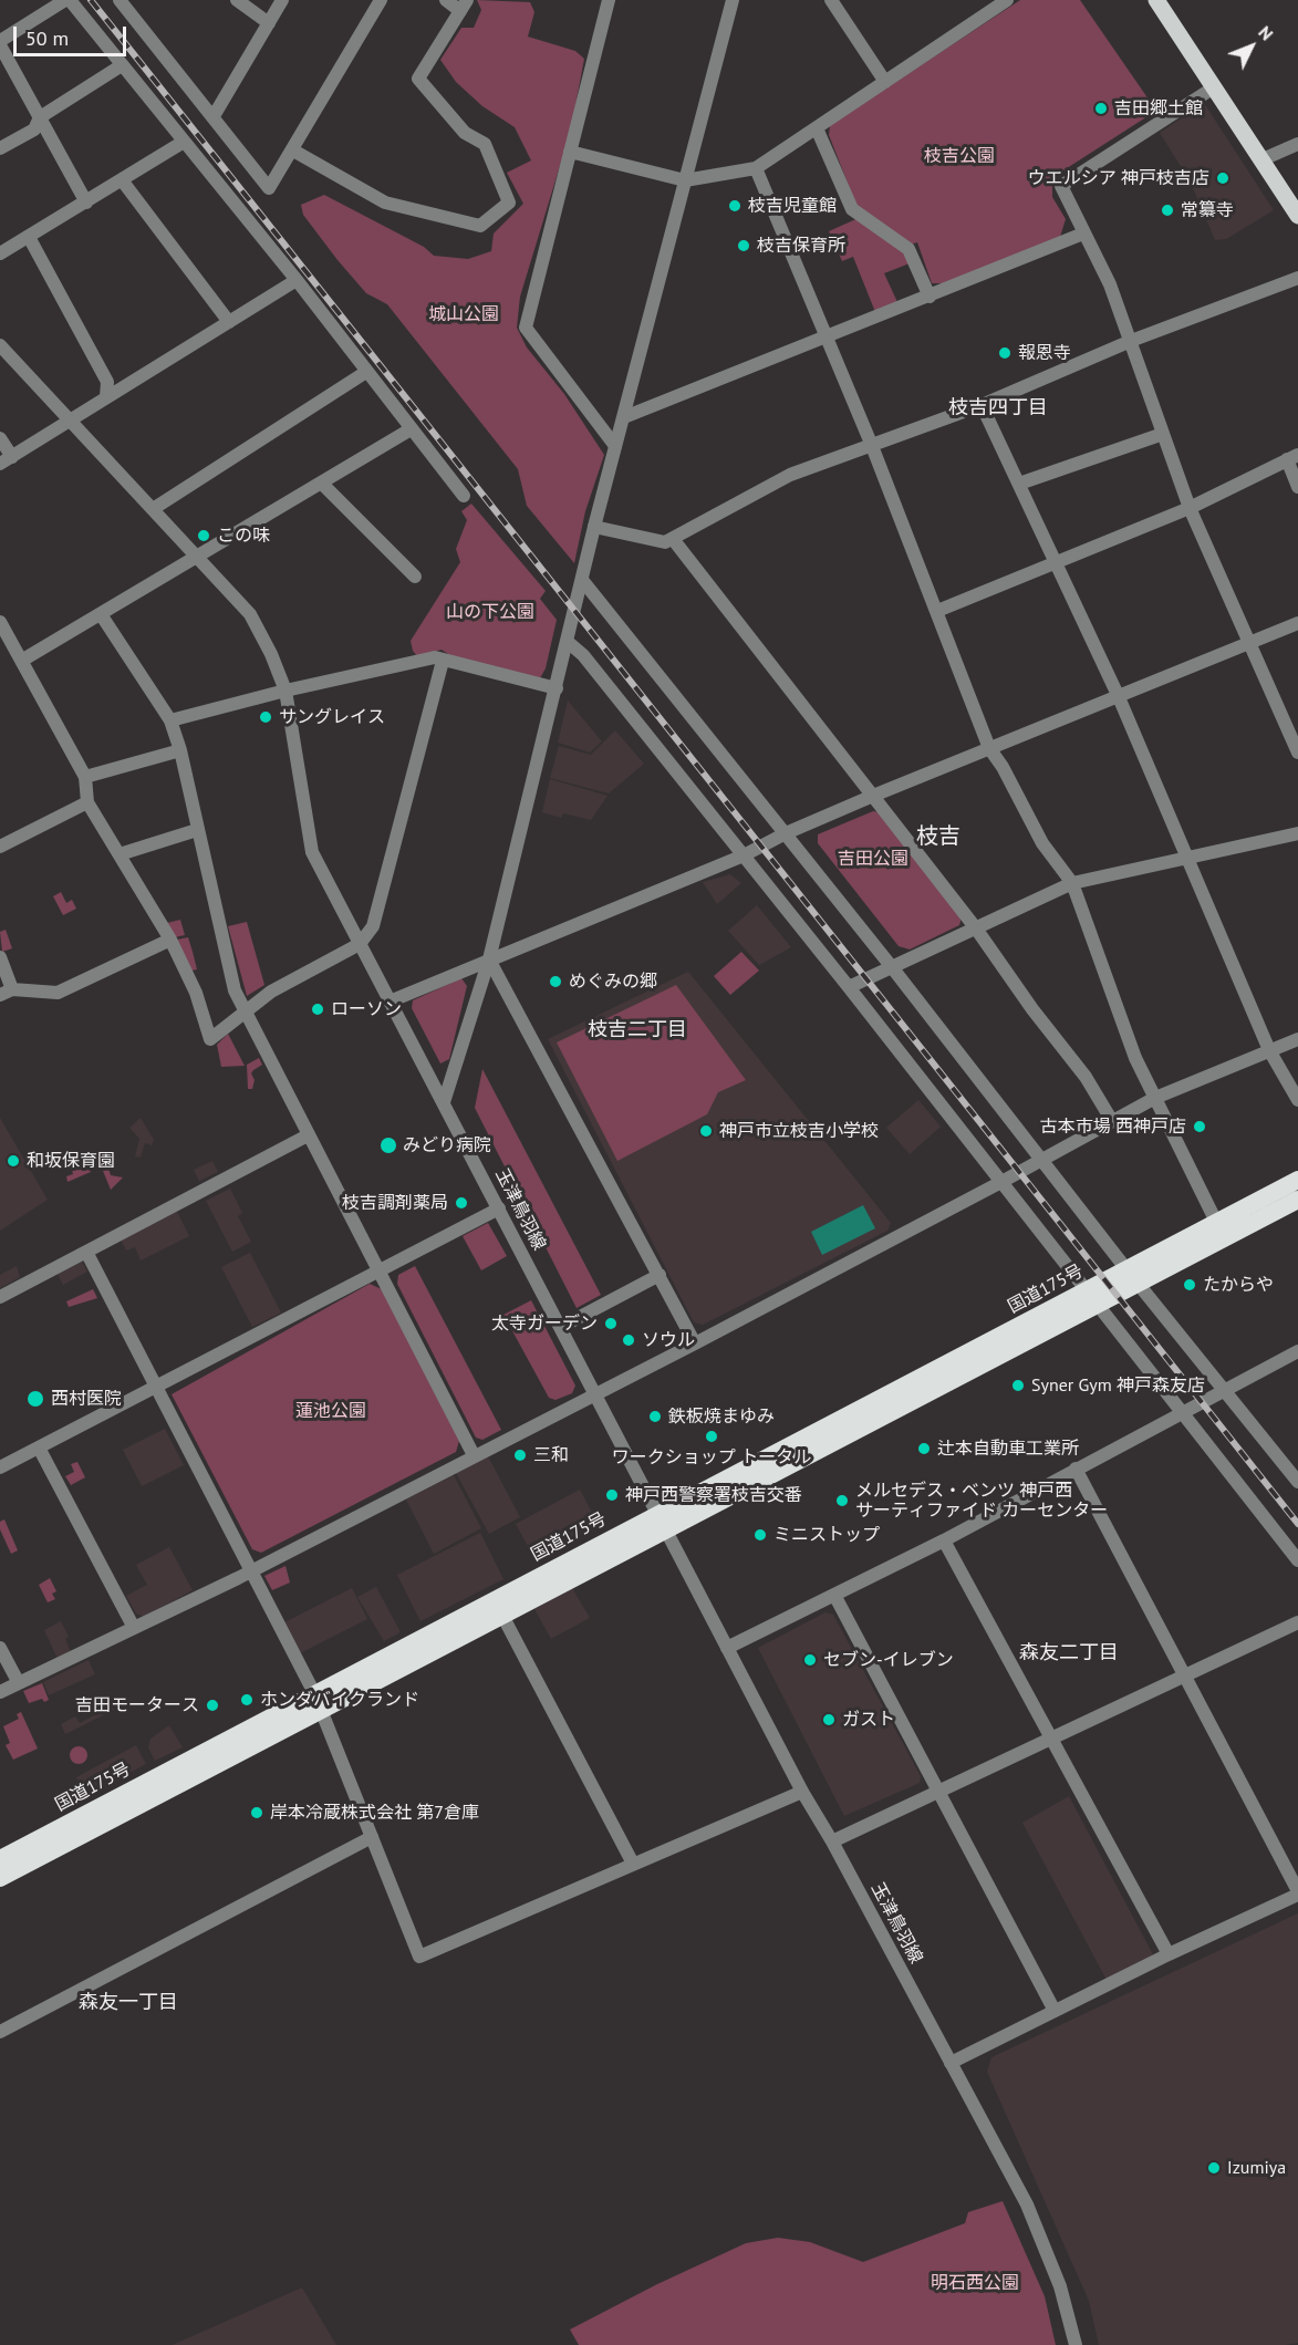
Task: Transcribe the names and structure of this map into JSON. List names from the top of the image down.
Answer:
{
  "streets": {
    "highway": ["国道175号"],
    "street": ["玉津鳥羽線"]
  },
  "crossings": [
    ["玉津鳥羽線", "国道175号"]
  ],
  "districts": [
    "枝吉四丁目",
    "枝吉",
    "枝吉二丁目",
    "森友二丁目",
    "森友一丁目"
  ],
  "parks": [
    "枝吉公園",
    "城山公園",
    "山の下公園",
    "吉田公園",
    "蓮池公園",
    "明石西公園"
  ],
  "places": [
    "吉田郷土館",
    "ウエルシア 神戸枝吉店",
    "枝吉児童館",
    "常纂寺",
    "枝吉保育所",
    "報恩寺",
    "この味",
    "サングレイス",
    "めぐみの郷",
    "ローソン",
    "古本市場 西神戸店",
    "神戸市立枝吉小学校",
    "みどり病院",
    "和坂保育園",
    "枝吉調剤薬局",
    "たからや",
    "太寺ガーデン",
    "ソウル",
    "Syner Gym 神戸森友店",
    "西村医院",
    "鉄板焼まゆみ",
    "ワークショップ トータル",
    "辻本自動車工業所",
    "三和",
    "神戸西警察署枝吉交番",
    "メルセデス・ベンツ 神戸西 サーティファイド カーセンター",
    "ミニストップ",
    "セブン-イレブン",
    "ホンダバイクランド",
    "吉田モータース",
    "ガスト",
    "岸本冷蔵株式会社 第7倉庫",
    "Izumiya"
  ],
  "scale_bar": "50 m",
  "north": "top right"
}
